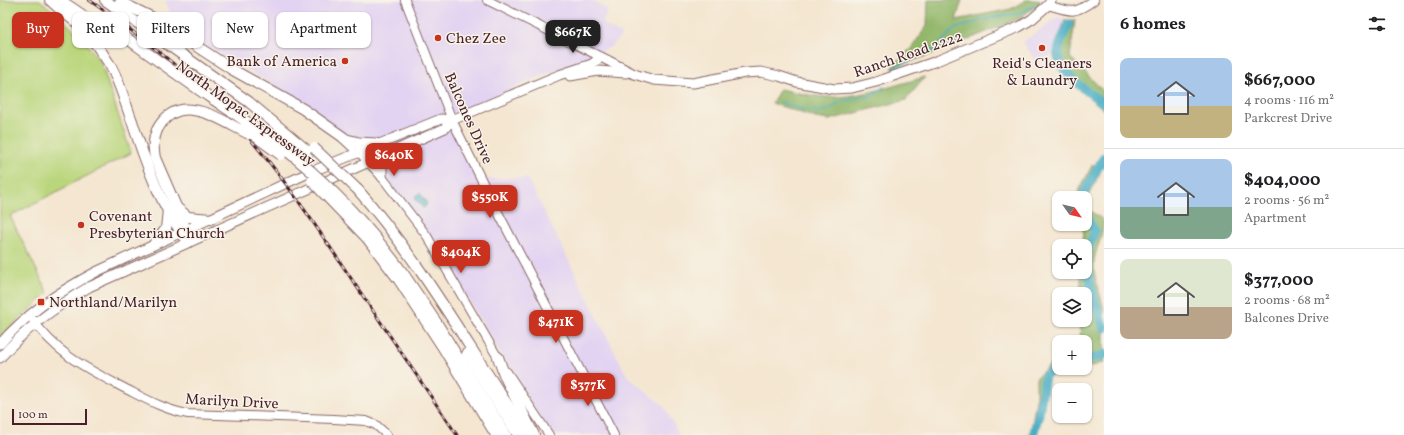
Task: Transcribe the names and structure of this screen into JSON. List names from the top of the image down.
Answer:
{
  "streets": {
    "highway": ["North Mopac Expressway"],
    "main road": ["Ranch Road 2222"],
    "street": ["Balcones Drive", "Marilyn Drive"]
  },
  "places": {
    "other": [
      "Chez Zee",
      "Reid's Cleaners & Laundry",
      "Bank of America",
      "Covenant Presbyterian Church"
    ],
    "transit": ["Northland/Marilyn"]
  },
  "scale_bar": "100 m",
  "north": "bottom right",
  "page": {
    "heading": "6 homes",
    "chip": [
      "Buy",
      "Rent",
      "Filters",
      "New",
      "Apartment"
    ],
    "price": [
      "$667K",
      "$640K",
      "$550K",
      "$404K",
      "$471K",
      "$377K"
    ],
    "list": [
      {
        "name": "$667,000",
        "note": "4 rooms · 116 m² · Parkcrest Drive"
      },
      {
        "name": "$404,000",
        "note": "2 rooms · 56 m² · Apartment"
      },
      {
        "name": "$377,000",
        "note": "2 rooms · 68 m² · Balcones Drive"
      }
    ],
    "map_buttons": ["+", "−"],
    "scale": "100 m"
  }
}
